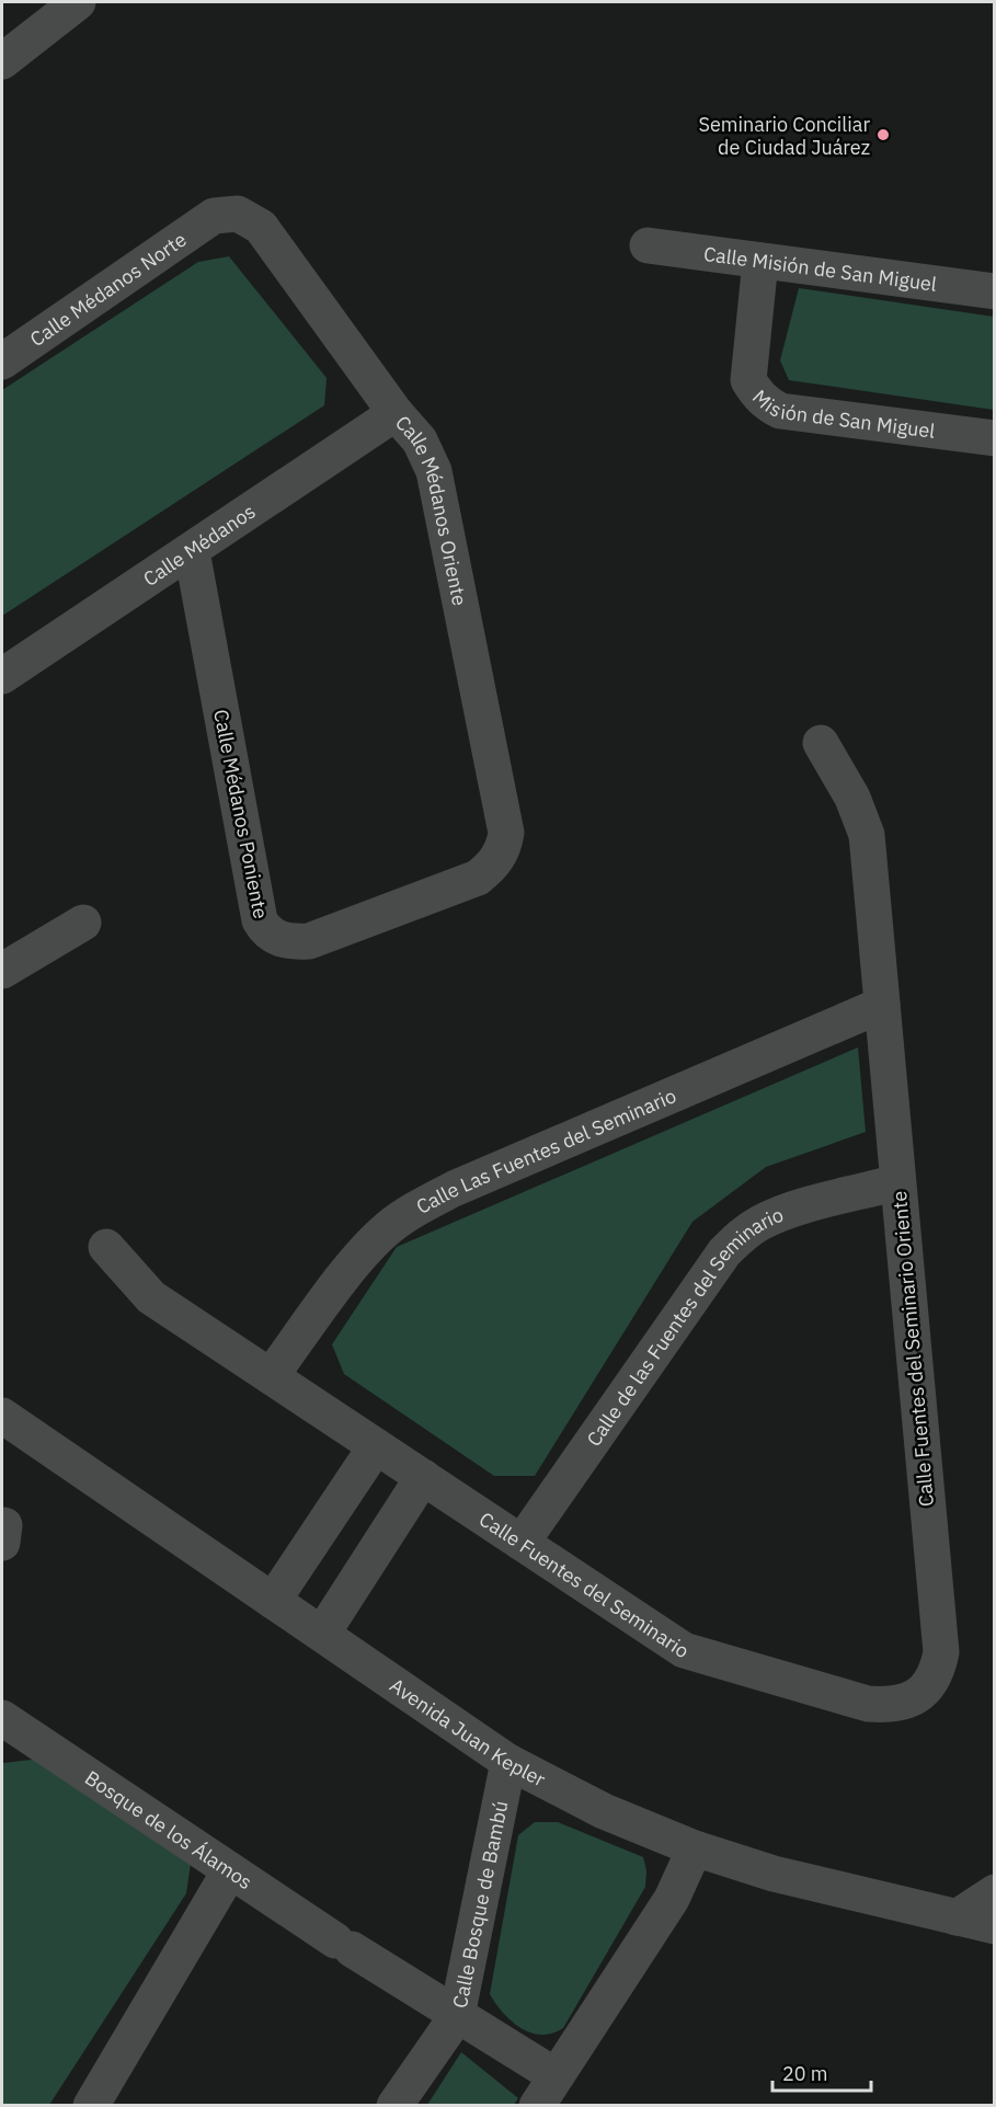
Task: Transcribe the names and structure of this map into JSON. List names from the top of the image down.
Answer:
{
  "streets": {
    "street": [
      "Calle Misión de San Miguel",
      "Calle Médanos Norte",
      "Misión de San Miguel",
      "Calle Médanos Oriente",
      "Calle Médanos",
      "Calle Médanos Poniente",
      "Calle Las Fuentes del Seminario",
      "Calle de las Fuentes del Seminario",
      "Calle Fuentes del Seminario Oriente",
      "Calle Fuentes del Seminario",
      "Avenida Juan Kepler",
      "Bosque de los Álamos",
      "Calle Bosque de Bambú"
    ]
  },
  "crossings": [
    ["Calle Misión de San Miguel", "Misión de San Miguel"],
    ["Calle Médanos Norte", "Calle Médanos Oriente"],
    ["Calle Médanos Oriente", "Calle Médanos"],
    ["Calle Médanos Oriente", "Calle Médanos Poniente"],
    ["Calle Médanos", "Calle Médanos Poniente"],
    ["Calle Las Fuentes del Seminario", "Calle Fuentes del Seminario Oriente"],
    ["Calle Las Fuentes del Seminario", "Calle Fuentes del Seminario"],
    ["Calle de las Fuentes del Seminario", "Calle Fuentes del Seminario Oriente"],
    ["Calle de las Fuentes del Seminario", "Calle Fuentes del Seminario"],
    ["Calle Fuentes del Seminario Oriente", "Calle Fuentes del Seminario"],
    ["Avenida Juan Kepler", "Calle Bosque de Bambú"],
    ["Bosque de los Álamos", "Calle Bosque de Bambú"]
  ],
  "places": ["Seminario Conciliar de Ciudad Juárez"],
  "scale_bar": "20 m"
}
